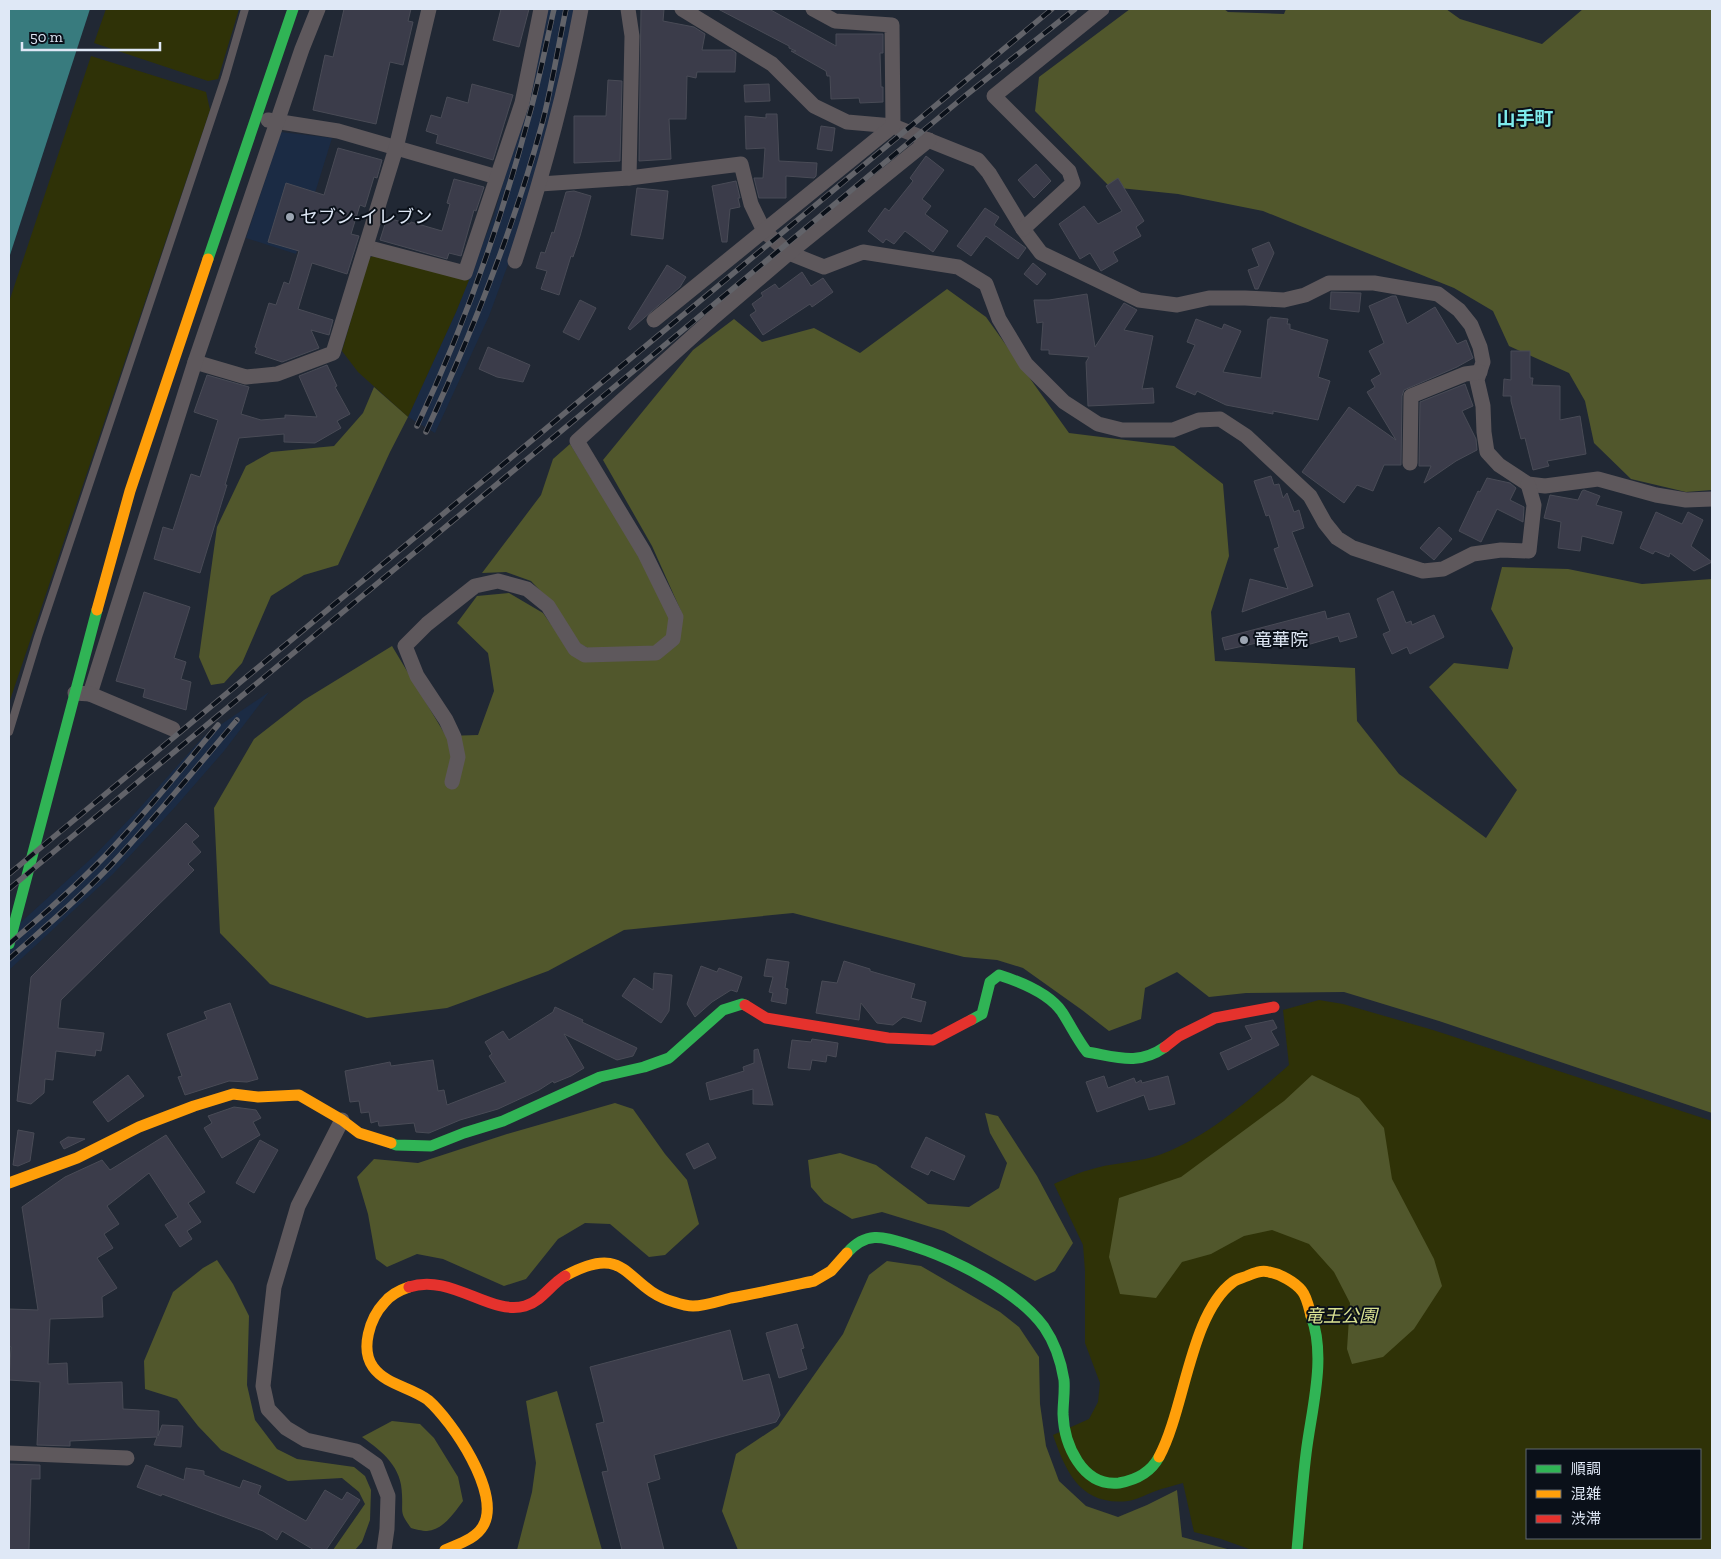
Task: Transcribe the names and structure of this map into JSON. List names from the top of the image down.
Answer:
{
  "districts": ["山手町"],
  "parks": ["竜王公園"],
  "places": ["セブン-イレブン", "竜華院"],
  "legend": ["順調", "混雑", "渋滞"],
  "scale_bar": "50 m"
}
